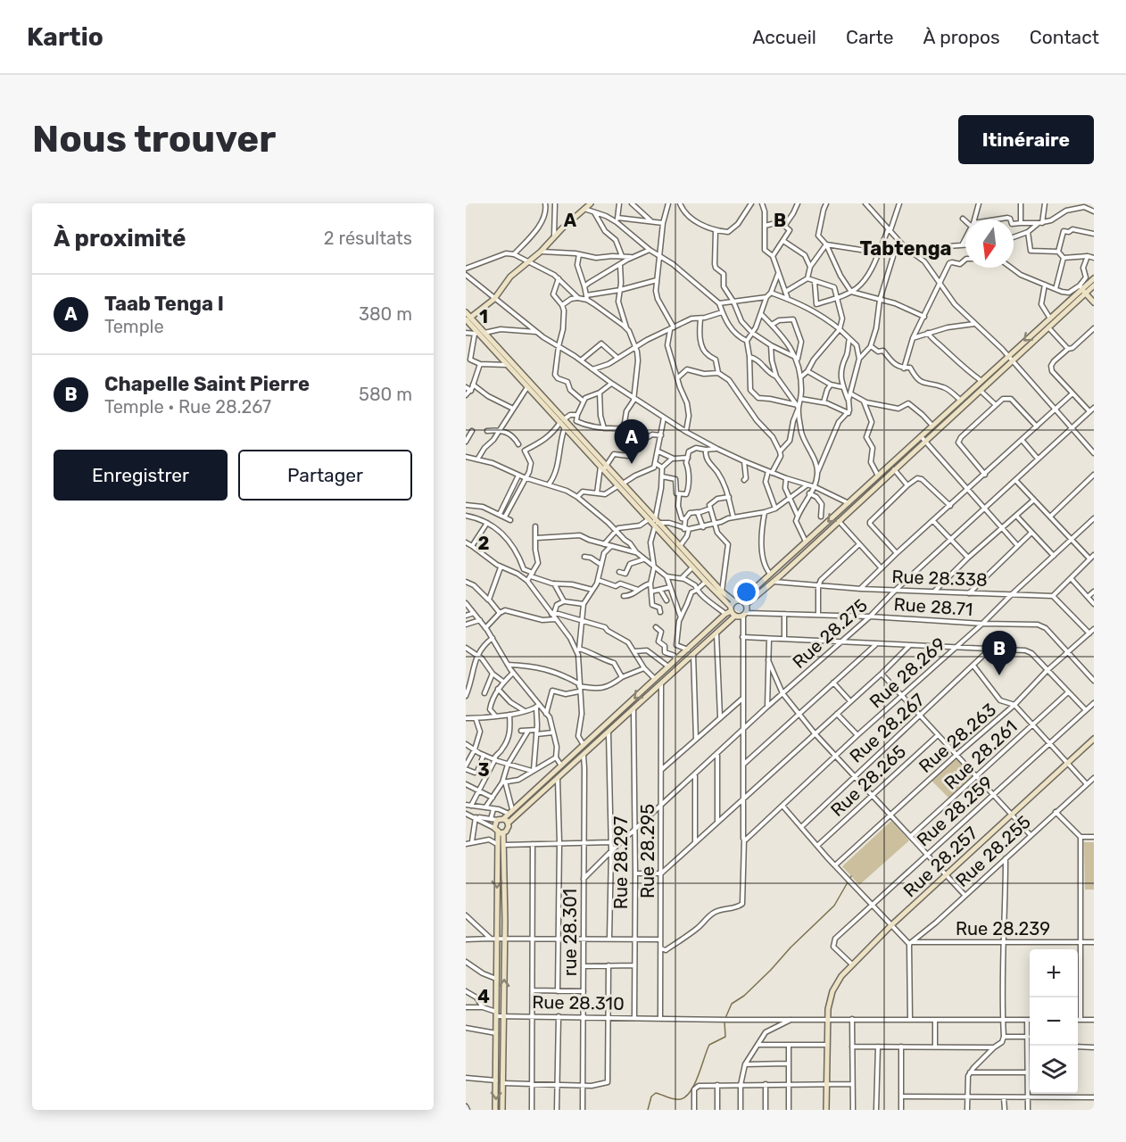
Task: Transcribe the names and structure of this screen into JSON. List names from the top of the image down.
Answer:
{
  "streets": {
    "main road": ["Rue 28.257"],
    "street": [
      "Rue 28.338",
      "Rue 28.71",
      "Rue 28.275",
      "Rue 28.269",
      "Rue 28.267",
      "Rue 28.263",
      "Rue 28.261",
      "Rue 28.265",
      "Rue 28.259",
      "Rue 28.295",
      "Rue 28.255",
      "Rue 28.297",
      "Rue 28.239",
      "rue 28.301",
      "Rue 28.310"
    ]
  },
  "crossings": [
    ["Rue 28.338", "Rue 28.275"],
    ["Rue 28.338", "Rue 28.269"],
    ["Rue 28.71", "Rue 28.275"],
    ["Rue 28.71", "Rue 28.269"],
    ["Rue 28.71", "Rue 28.263"],
    ["Rue 28.275", "Rue 28.295"],
    ["Rue 28.275", "Rue 28.297"],
    ["Rue 28.275", "rue 28.301"],
    ["Rue 28.259", "Rue 28.257"],
    ["Rue 28.295", "Rue 28.310"],
    ["Rue 28.255", "Rue 28.239"],
    ["Rue 28.257", "Rue 28.310"],
    ["Rue 28.297", "Rue 28.310"],
    ["rue 28.301", "Rue 28.310"]
  ],
  "districts": ["Tabtenga"],
  "north": "bottom",
  "page": {
    "header": "Kartio",
    "nav": [
      "Accueil",
      "Carte",
      "À propos",
      "Contact"
    ],
    "buttons": [
      "Itinéraire",
      ["Enregistrer", "Partager"]
    ],
    "title": "Nous trouver",
    "heading": ["À proximité", "2 résultats"],
    "list": [
      {
        "mark": "A",
        "name": "Taab Tenga I",
        "note": "Temple",
        "value": "380 m"
      },
      {
        "mark": "B",
        "name": "Chapelle Saint Pierre",
        "note": "Temple · Rue 28.267",
        "value": "580 m"
      }
    ],
    "pins": ["A", "B"],
    "map_buttons": ["+", "−"]
  },
  "grid": {
    "columns": ["A", "B"],
    "rows": [
      "1",
      "2",
      "3",
      "4"
    ]
  }
}
